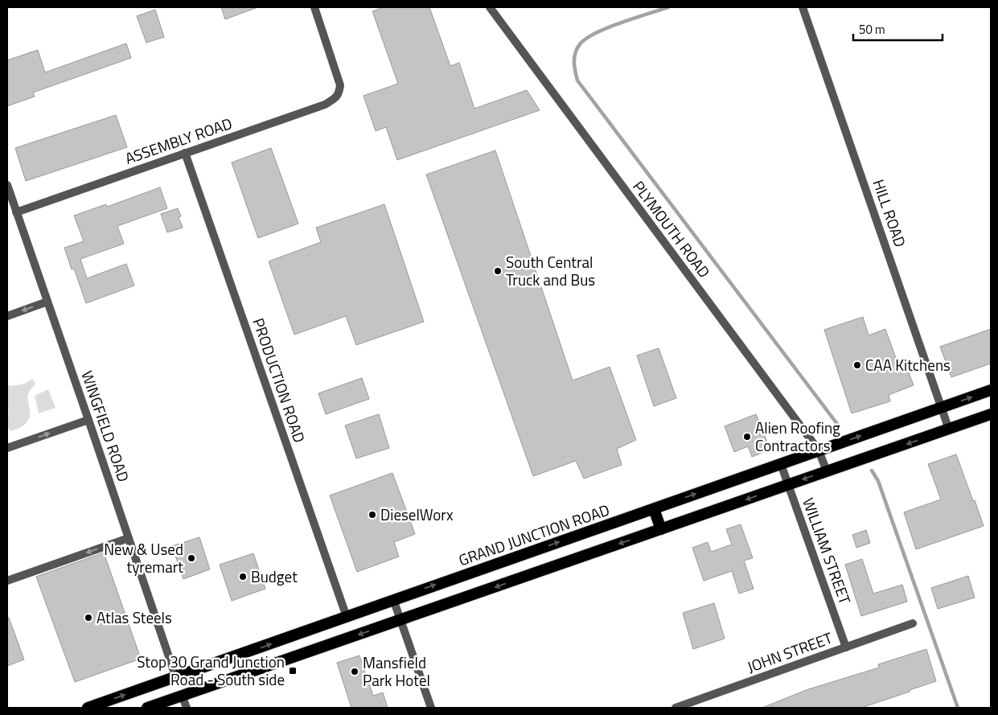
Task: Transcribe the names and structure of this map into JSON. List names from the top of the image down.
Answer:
{
  "streets": {
    "highway": ["GRAND JUNCTION ROAD"],
    "street": [
      "ASSEMBLY ROAD",
      "HILL ROAD",
      "PLYMOUTH ROAD",
      "PRODUCTION ROAD",
      "WINGFIELD ROAD",
      "WILLIAM STREET",
      "JOHN STREET"
    ]
  },
  "crossings": [
    ["ASSEMBLY ROAD", "PRODUCTION ROAD"],
    ["ASSEMBLY ROAD", "WINGFIELD ROAD"],
    ["HILL ROAD", "GRAND JUNCTION ROAD"],
    ["PLYMOUTH ROAD", "GRAND JUNCTION ROAD"],
    ["PRODUCTION ROAD", "GRAND JUNCTION ROAD"],
    ["WINGFIELD ROAD", "GRAND JUNCTION ROAD"],
    ["GRAND JUNCTION ROAD", "WILLIAM STREET"],
    ["WILLIAM STREET", "JOHN STREET"]
  ],
  "places": {
    "other": [
      "South Central Truck and Bus",
      "CAA Kitchens",
      "Alien Roofing Contractors",
      "DieselWorx",
      "New & Used tyremart",
      "Budget",
      "Atlas Steels",
      "Mansfield Park Hotel"
    ],
    "transit": ["Stop 30 Grand Junction Road - South side"]
  },
  "scale_bar": "50 m"
}
